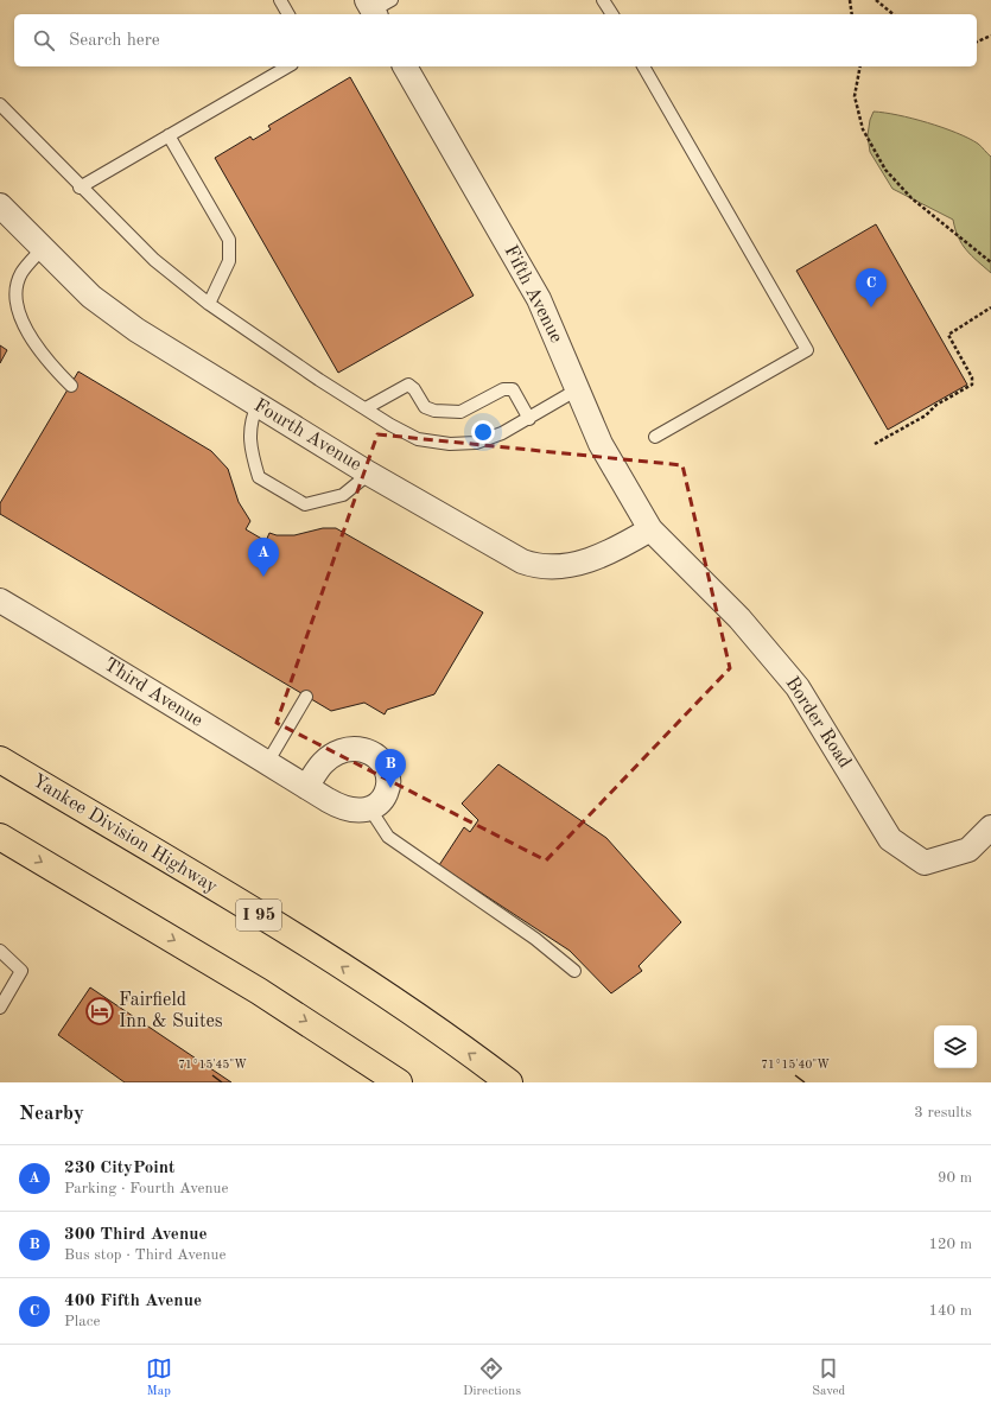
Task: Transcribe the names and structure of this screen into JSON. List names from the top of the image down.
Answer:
{
  "streets": {
    "highway": ["Yankee Division Highway", "I 95"],
    "street": [
      "Fifth Avenue",
      "Fourth Avenue",
      "Third Avenue",
      "Border Road"
    ]
  },
  "crossings": [
    ["Fifth Avenue", "Fourth Avenue"],
    ["Fifth Avenue", "Border Road"],
    ["Fourth Avenue", "Border Road"]
  ],
  "places": {
    "hotel": ["Fairfield Inn & Suites"]
  },
  "page": {
    "search": "Search here",
    "pins": ["C", "A", "B"],
    "heading": ["Nearby", "3 results"],
    "list": [
      {
        "mark": "A",
        "name": "230 CityPoint",
        "note": "Parking · Fourth Avenue",
        "value": "90 m"
      },
      {
        "mark": "B",
        "name": "300 Third Avenue",
        "note": "Bus stop · Third Avenue",
        "value": "120 m"
      },
      {
        "mark": "C",
        "name": "400 Fifth Avenue",
        "note": "Place",
        "value": "140 m"
      }
    ],
    "nav": ["Map", "Directions", "Saved"]
  },
  "coordinates": ["71°15'45\"W", "71°15'40\"W"]
}
